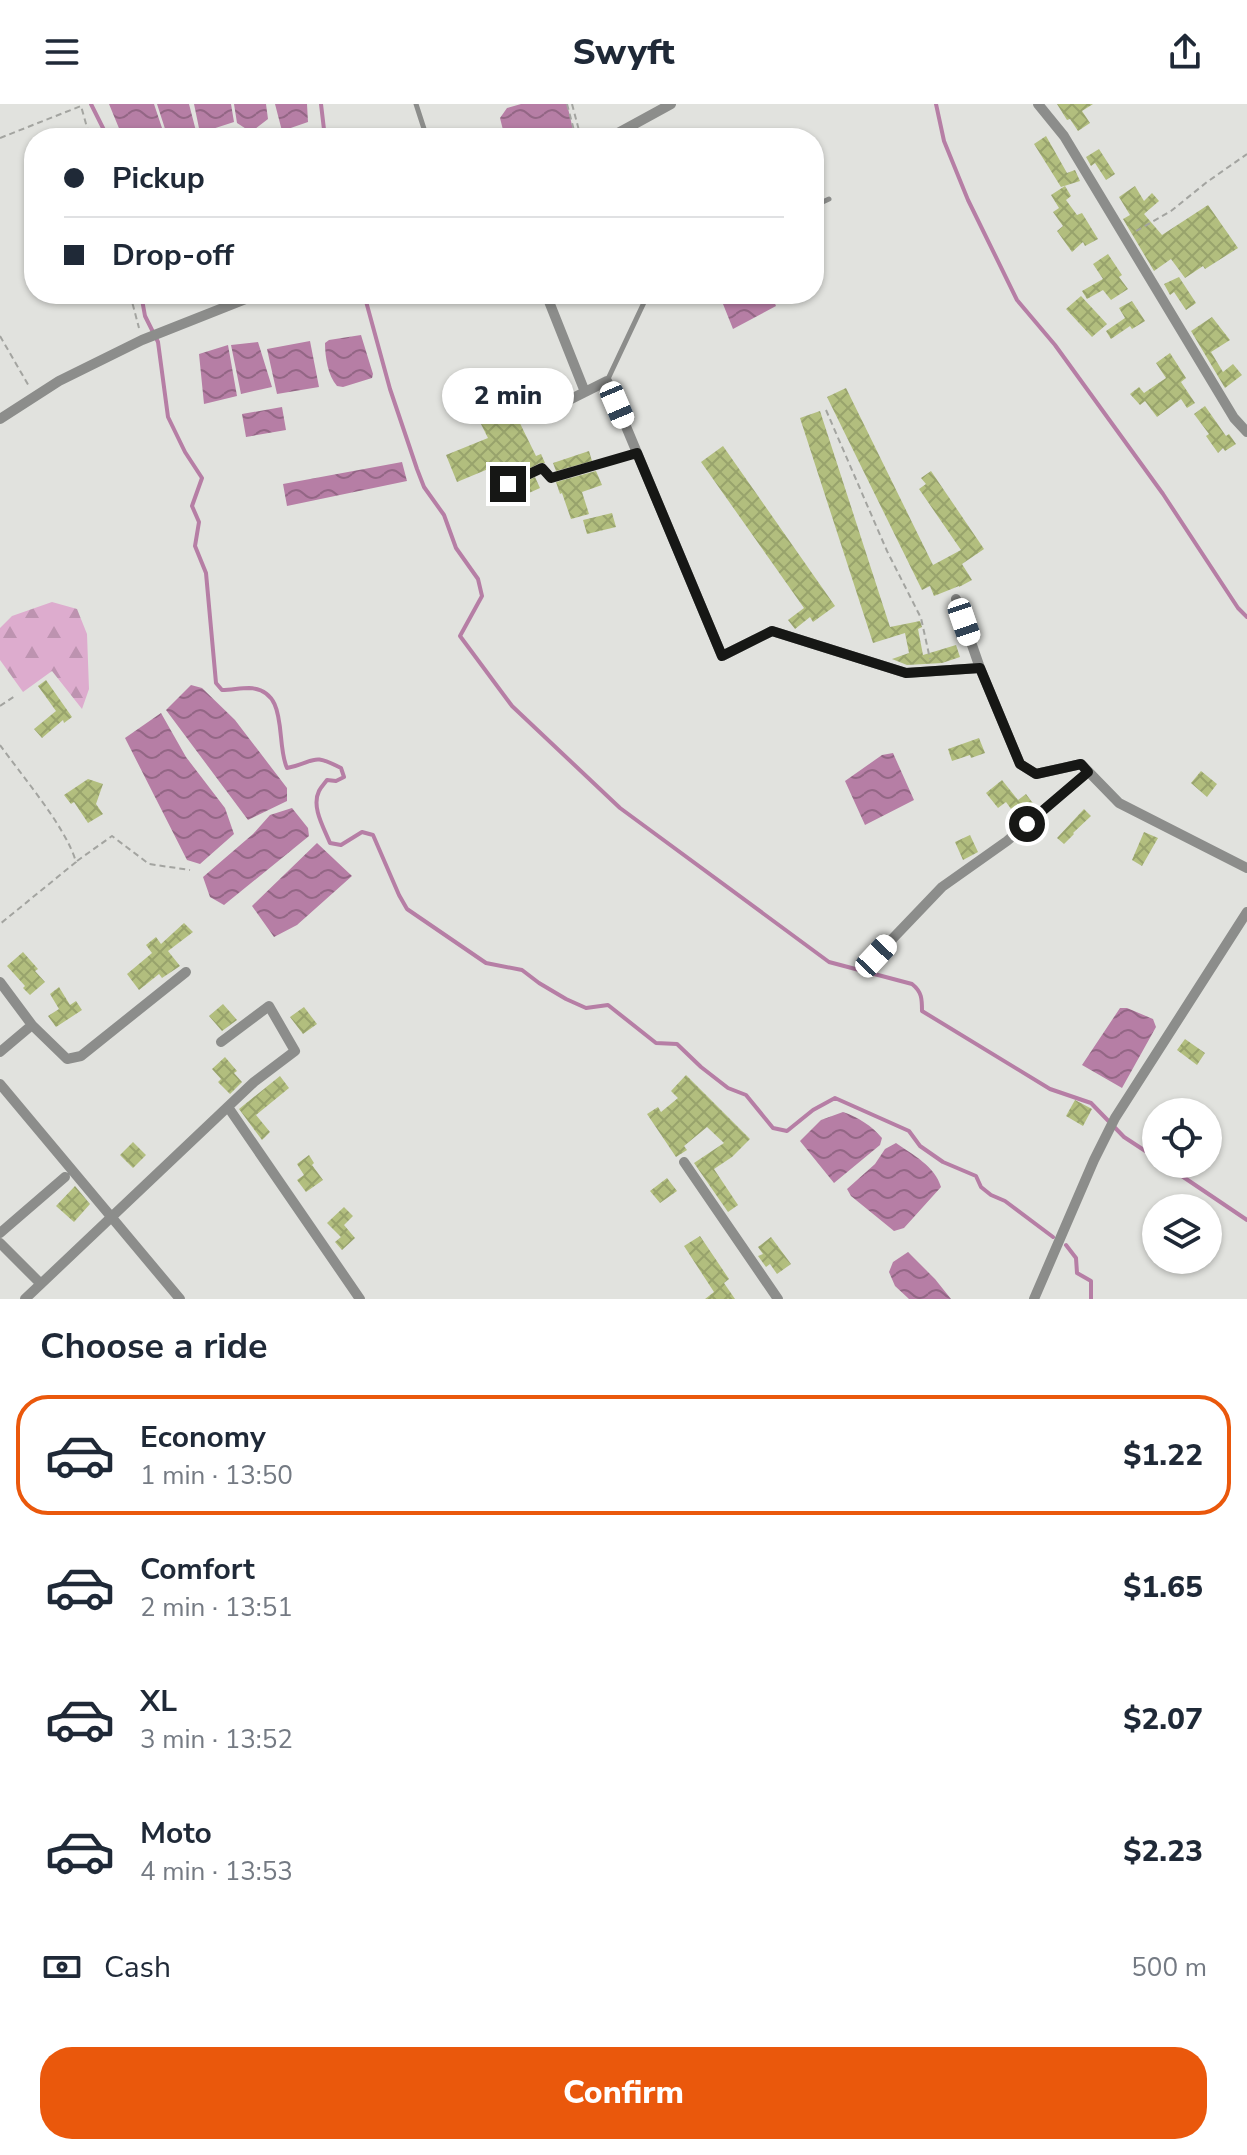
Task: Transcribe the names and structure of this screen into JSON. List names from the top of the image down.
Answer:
{
  "page": {
    "header": "Swyft",
    "banner": ["Pickup", "Drop-off"],
    "bubble": "2 min",
    "heading": "Choose a ride",
    "list": [
      {
        "name": "Economy",
        "note": "1 min · 13:50",
        "value": "$1.22"
      },
      {
        "name": "Comfort",
        "note": "2 min · 13:51",
        "value": "$1.65"
      },
      {
        "name": "XL",
        "note": "3 min · 13:52",
        "value": "$2.07"
      },
      {
        "name": "Moto",
        "note": "4 min · 13:53",
        "value": "$2.23"
      }
    ],
    "pay": ["Cash", "500 m"],
    "buttons": "Confirm"
  }
}
